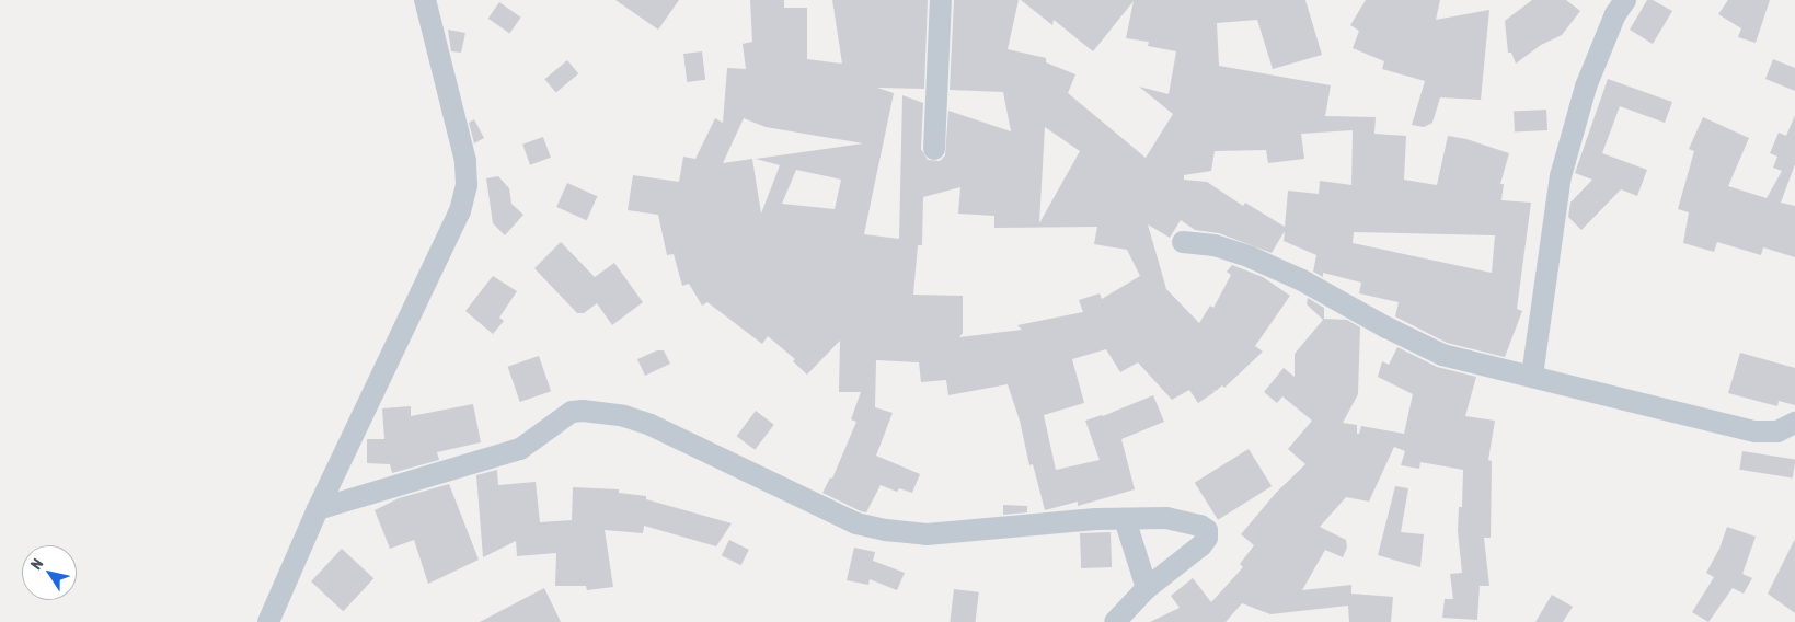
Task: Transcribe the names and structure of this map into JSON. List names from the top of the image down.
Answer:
{
  "north": "top left"
}
